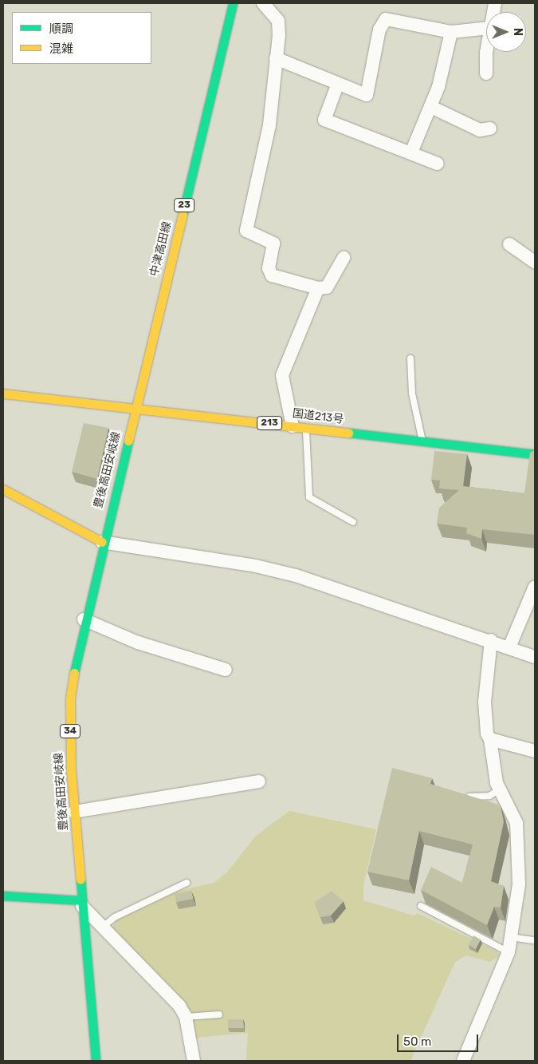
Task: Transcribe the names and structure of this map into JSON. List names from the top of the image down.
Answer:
{
  "streets": {
    "main road": [
      "23",
      "中津高田線",
      "国道213号",
      "213",
      "豊後高田安岐線",
      "34"
    ]
  },
  "crossings": [
    ["中津高田線", "国道213号"],
    ["中津高田線", "豊後高田安岐線"],
    ["国道213号", "豊後高田安岐線"]
  ],
  "legend": ["順調", "混雑"],
  "scale_bar": "50 m",
  "north": "right"
}
